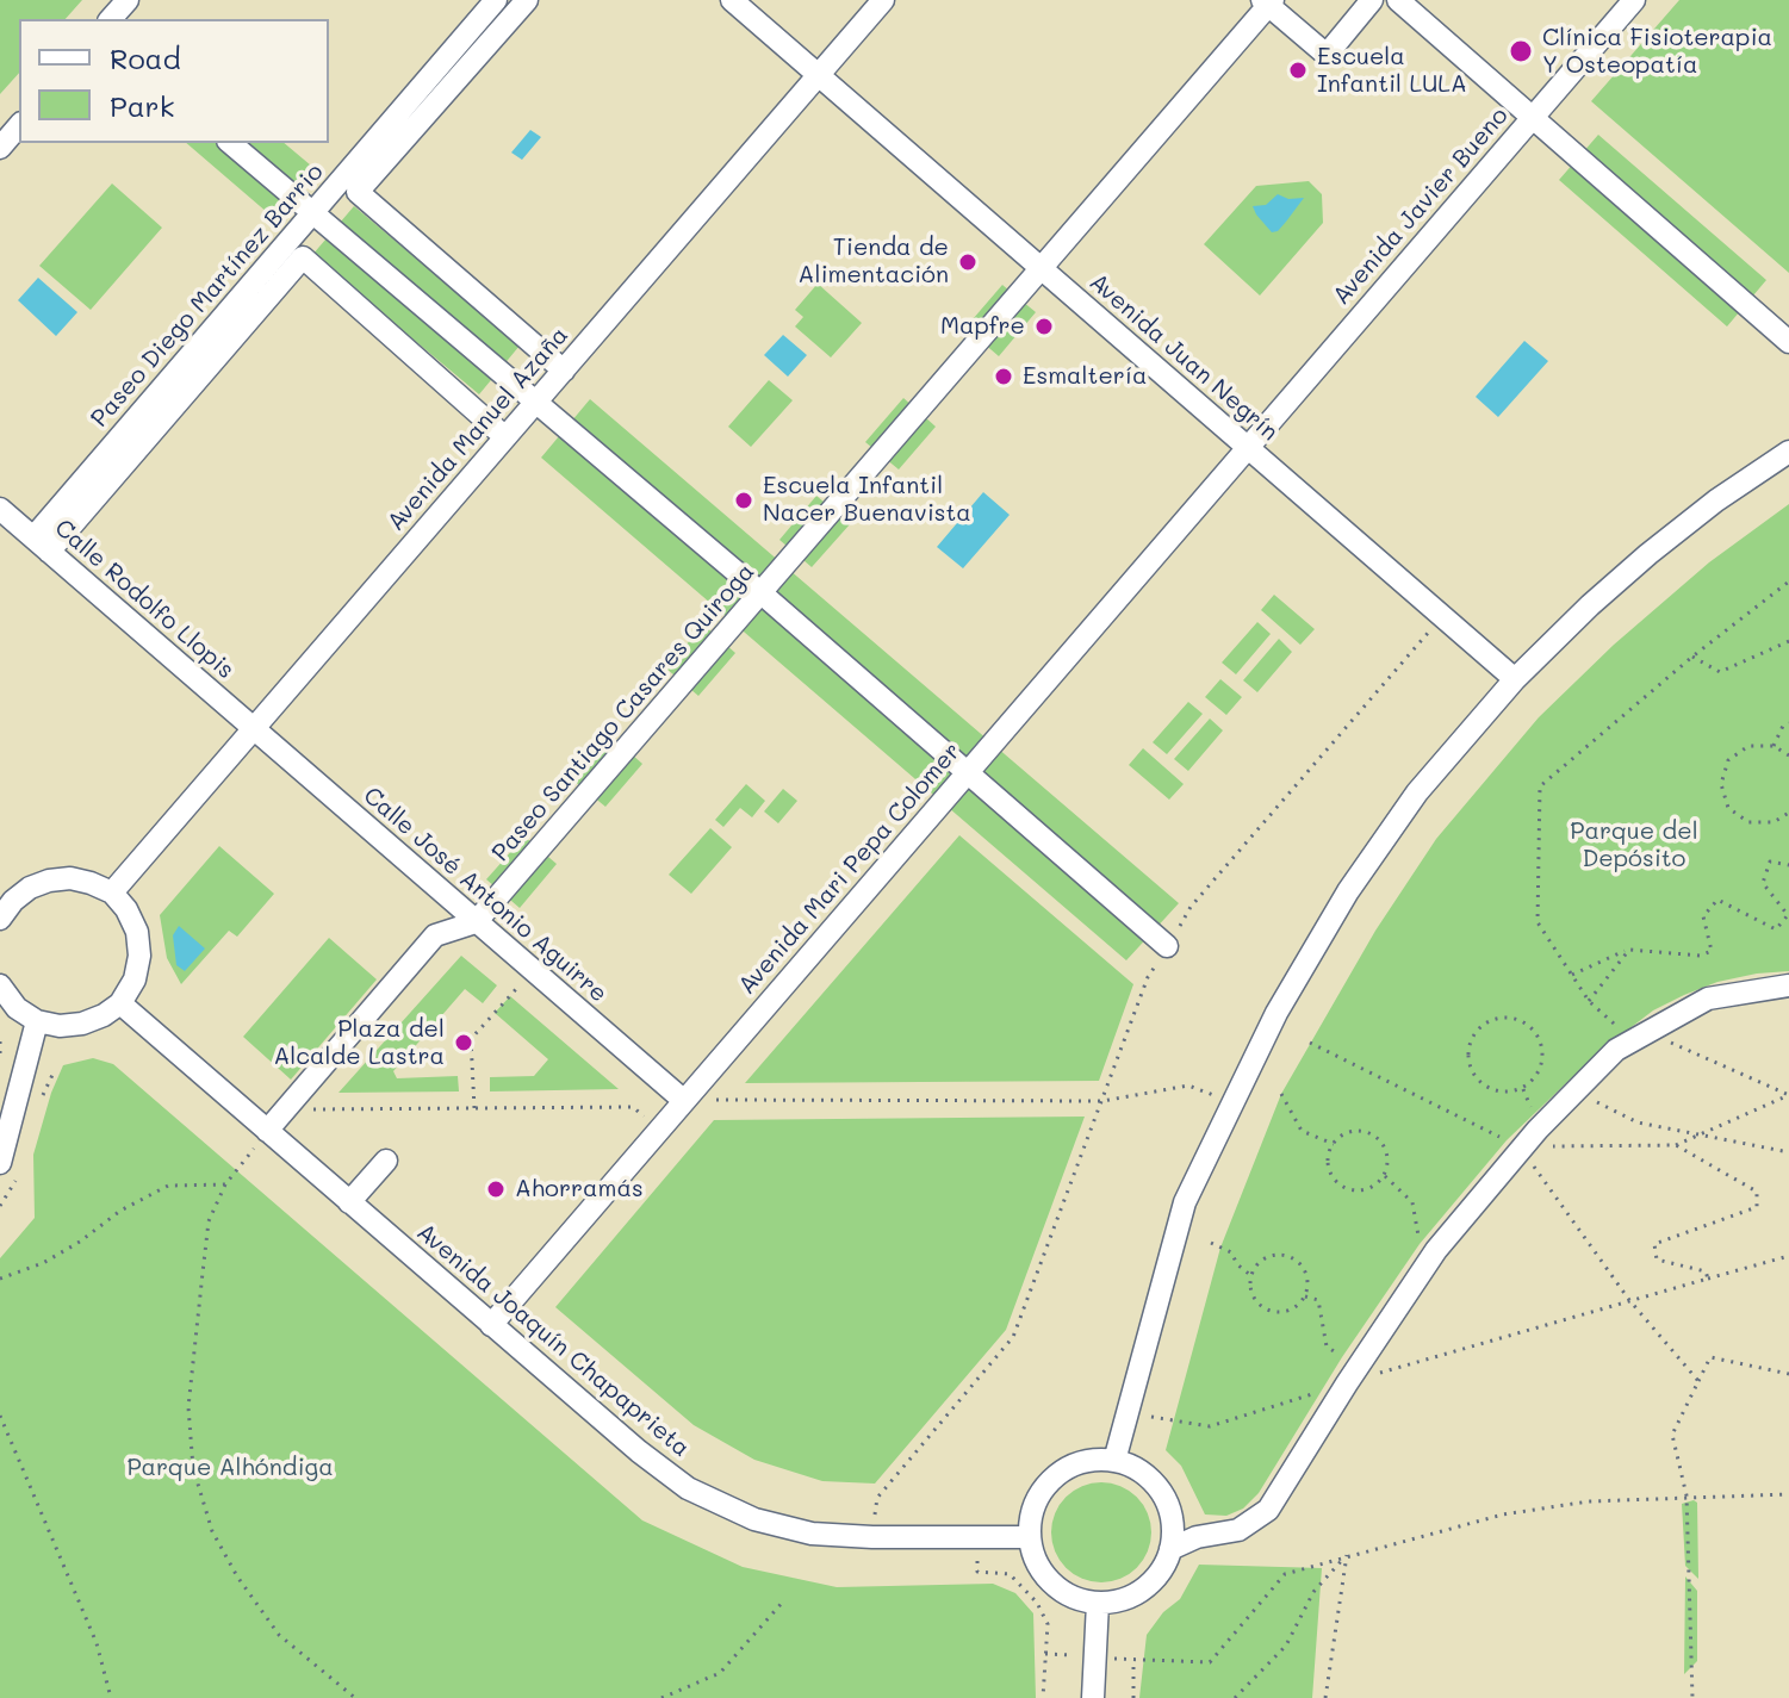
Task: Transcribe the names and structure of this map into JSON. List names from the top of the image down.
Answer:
{
  "streets": {
    "street": [
      "Avenida Javier Bueno",
      "Paseo Diego Martínez Barrio",
      "Avenida Juan Negrín",
      "Avenida Manuel Azaña",
      "Calle Rodolfo Llopis",
      "Paseo Santiago Casares Quiroga",
      "Avenida Mari Pepa Colomer",
      "Calle José Antonio Aguirre",
      "Avenida Joaquín Chapaprieta"
    ]
  },
  "crossings": [
    ["Avenida Javier Bueno", "Avenida Juan Negrín"],
    ["Avenida Javier Bueno", "Avenida Mari Pepa Colomer"],
    ["Paseo Diego Martínez Barrio", "Calle Rodolfo Llopis"],
    ["Avenida Juan Negrín", "Avenida Manuel Azaña"],
    ["Avenida Juan Negrín", "Paseo Santiago Casares Quiroga"],
    ["Avenida Juan Negrín", "Avenida Mari Pepa Colomer"],
    ["Avenida Manuel Azaña", "Calle Rodolfo Llopis"],
    ["Avenida Manuel Azaña", "Calle José Antonio Aguirre"],
    ["Calle Rodolfo Llopis", "Calle José Antonio Aguirre"],
    ["Paseo Santiago Casares Quiroga", "Calle José Antonio Aguirre"],
    ["Paseo Santiago Casares Quiroga", "Avenida Joaquín Chapaprieta"],
    ["Avenida Mari Pepa Colomer", "Calle José Antonio Aguirre"],
    ["Avenida Mari Pepa Colomer", "Avenida Joaquín Chapaprieta"]
  ],
  "parks": ["Parque del Depósito", "Parque Alhóndiga"],
  "places": [
    "Clínica Fisioterapia Y Osteopatía",
    "Escuela Infantil LULA",
    "Tienda de Alimentación",
    "Mapfre",
    "Esmaltería",
    "Escuela Infantil Nacer Buenavista",
    "Plaza del Alcalde Lastra",
    "Ahorramás"
  ],
  "legend": ["Road", "Park"]
}
